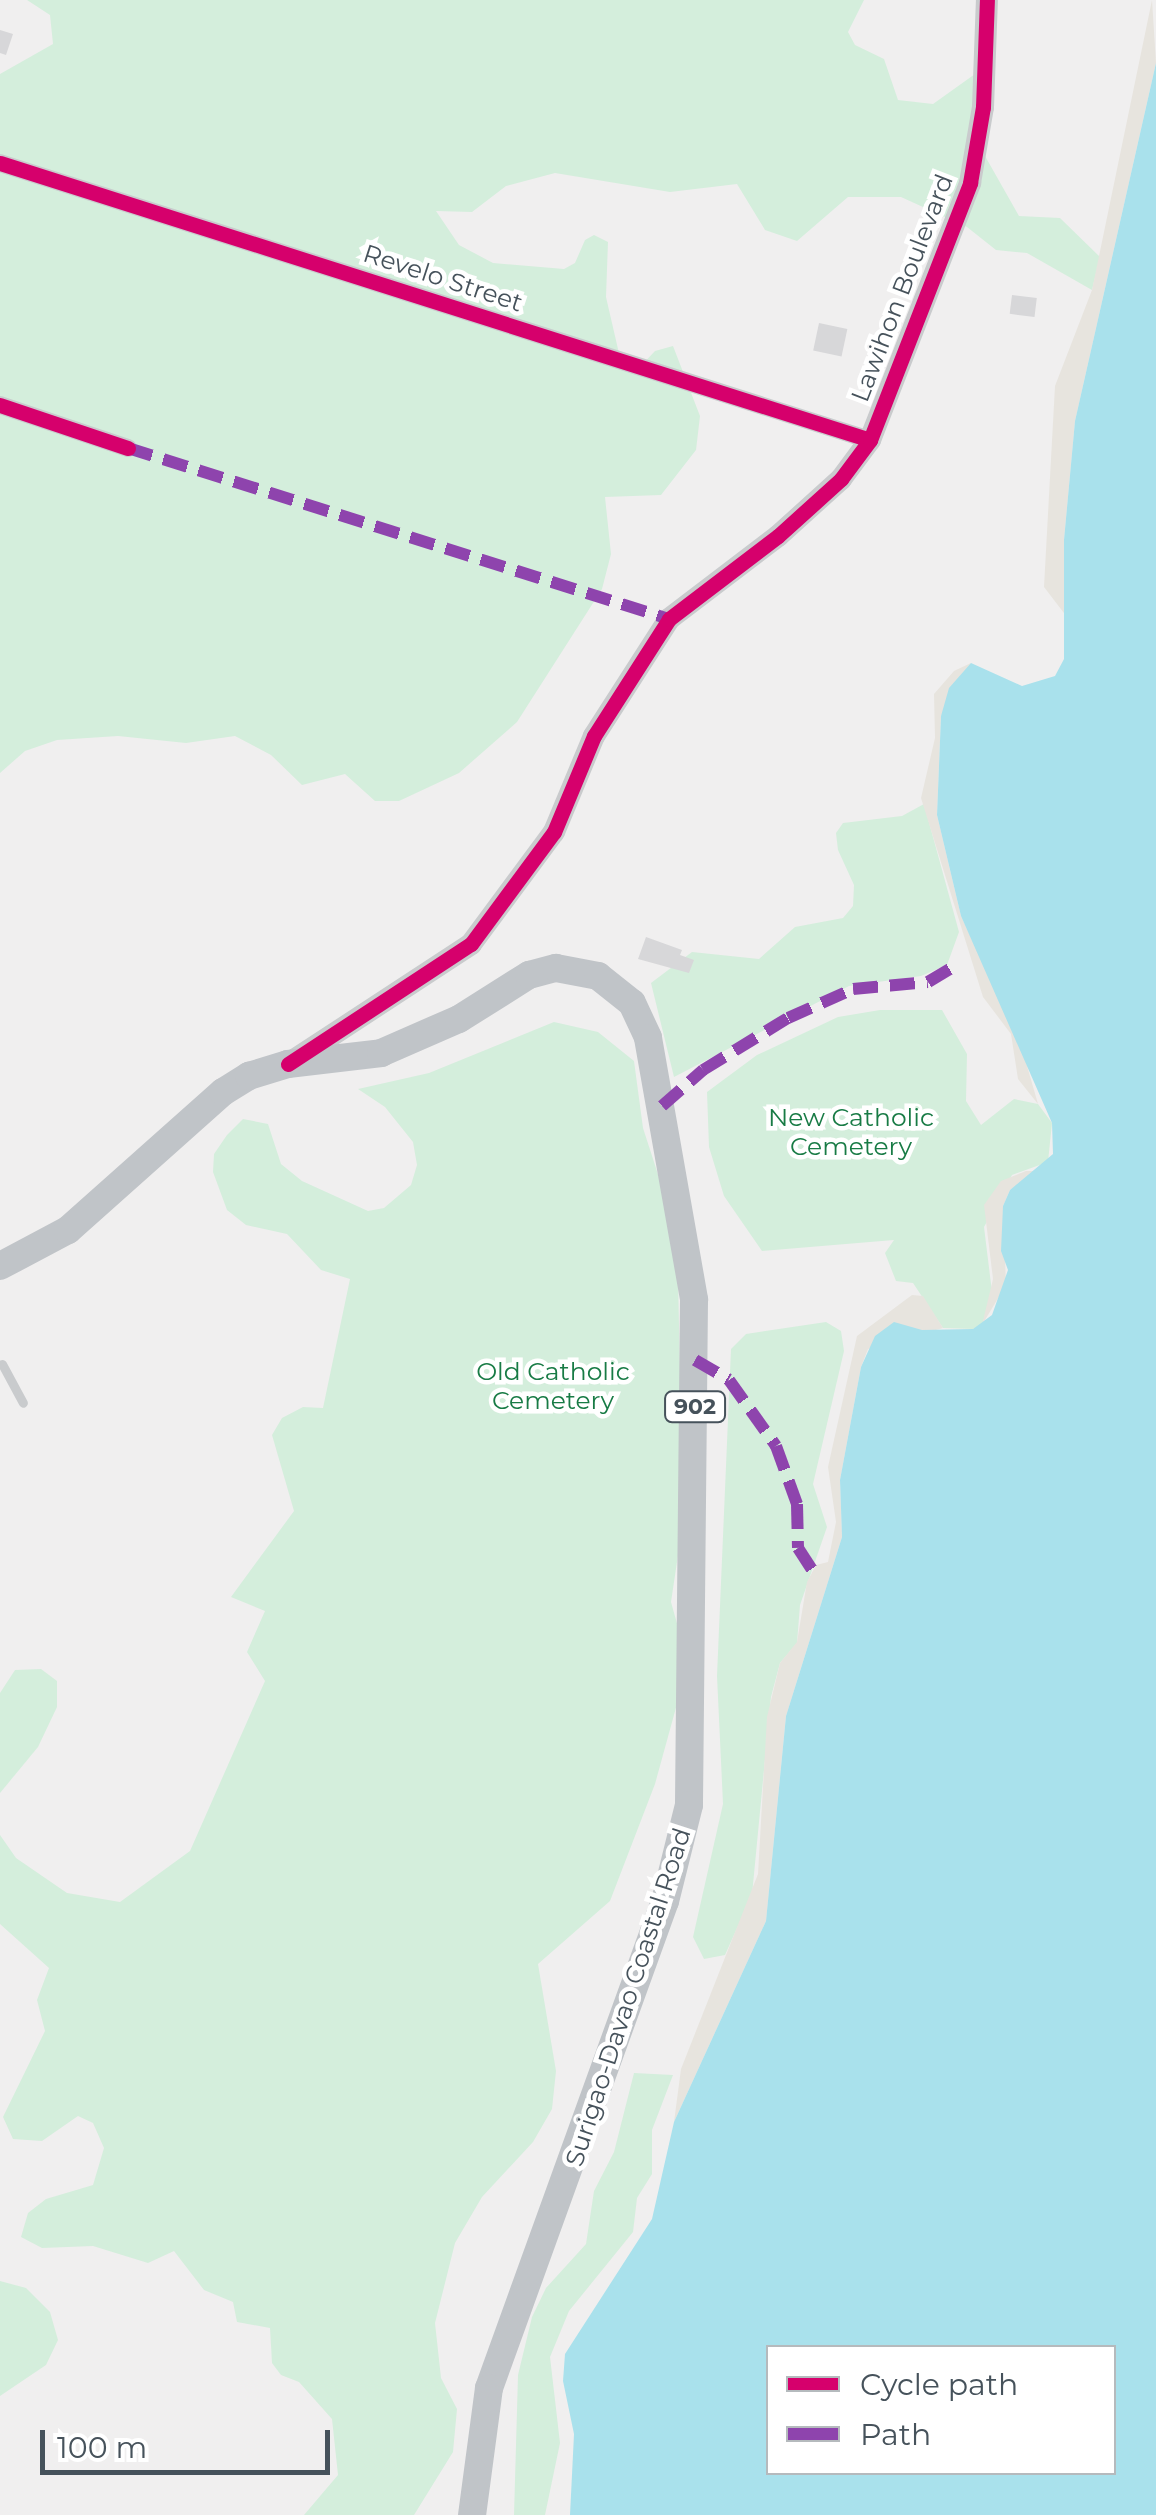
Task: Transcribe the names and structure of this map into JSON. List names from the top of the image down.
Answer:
{
  "streets": {
    "highway": ["902", "Surigao-Davao Coastal Road"],
    "street": ["Revelo Street", "Lawihon Boulevard"]
  },
  "crossings": [
    ["Revelo Street", "Lawihon Boulevard"],
    ["Lawihon Boulevard", "Surigao-Davao Coastal Road"]
  ],
  "parks": ["New Catholic Cemetery", "Old Catholic Cemetery"],
  "legend": ["Cycle path", "Path"],
  "scale_bar": "100 m"
}
